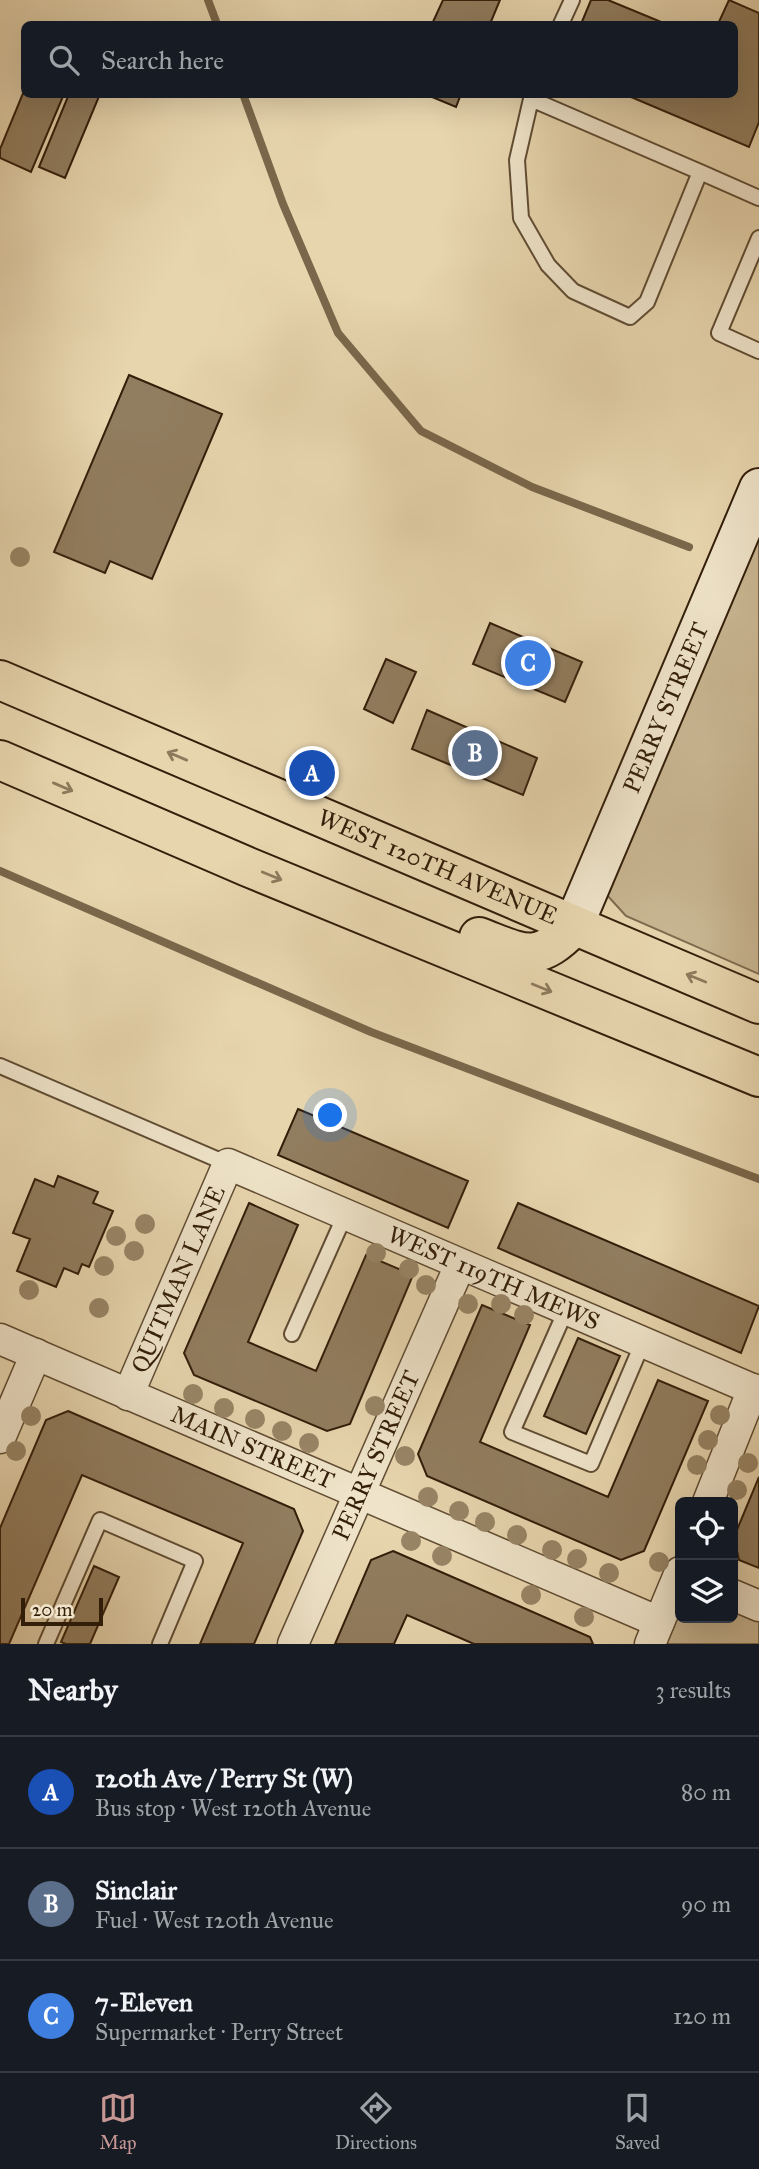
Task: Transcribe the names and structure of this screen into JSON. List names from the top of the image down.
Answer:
{
  "streets": {
    "main road": ["WEST 120TH AVENUE"],
    "street": [
      "PERRY STREET",
      "WEST 119TH MEWS",
      "QUITMAN LANE",
      "MAIN STREET"
    ]
  },
  "crossings": [
    ["PERRY STREET", "WEST 120TH AVENUE"],
    ["PERRY STREET", "WEST 119TH MEWS"],
    ["PERRY STREET", "MAIN STREET"],
    ["WEST 119TH MEWS", "QUITMAN LANE"],
    ["QUITMAN LANE", "MAIN STREET"]
  ],
  "scale_bar": "20 m",
  "page": {
    "search": "Search here",
    "pins": ["C", "B", "A"],
    "scale": "20 m",
    "heading": ["Nearby", "3 results"],
    "list": [
      {
        "mark": "A",
        "name": "120th Ave / Perry St (W)",
        "note": "Bus stop · West 120th Avenue",
        "value": "80 m"
      },
      {
        "mark": "B",
        "name": "Sinclair",
        "note": "Fuel · West 120th Avenue",
        "value": "90 m"
      },
      {
        "mark": "C",
        "name": "7-Eleven",
        "note": "Supermarket · Perry Street",
        "value": "120 m"
      }
    ],
    "nav": ["Map", "Directions", "Saved"]
  }
}
